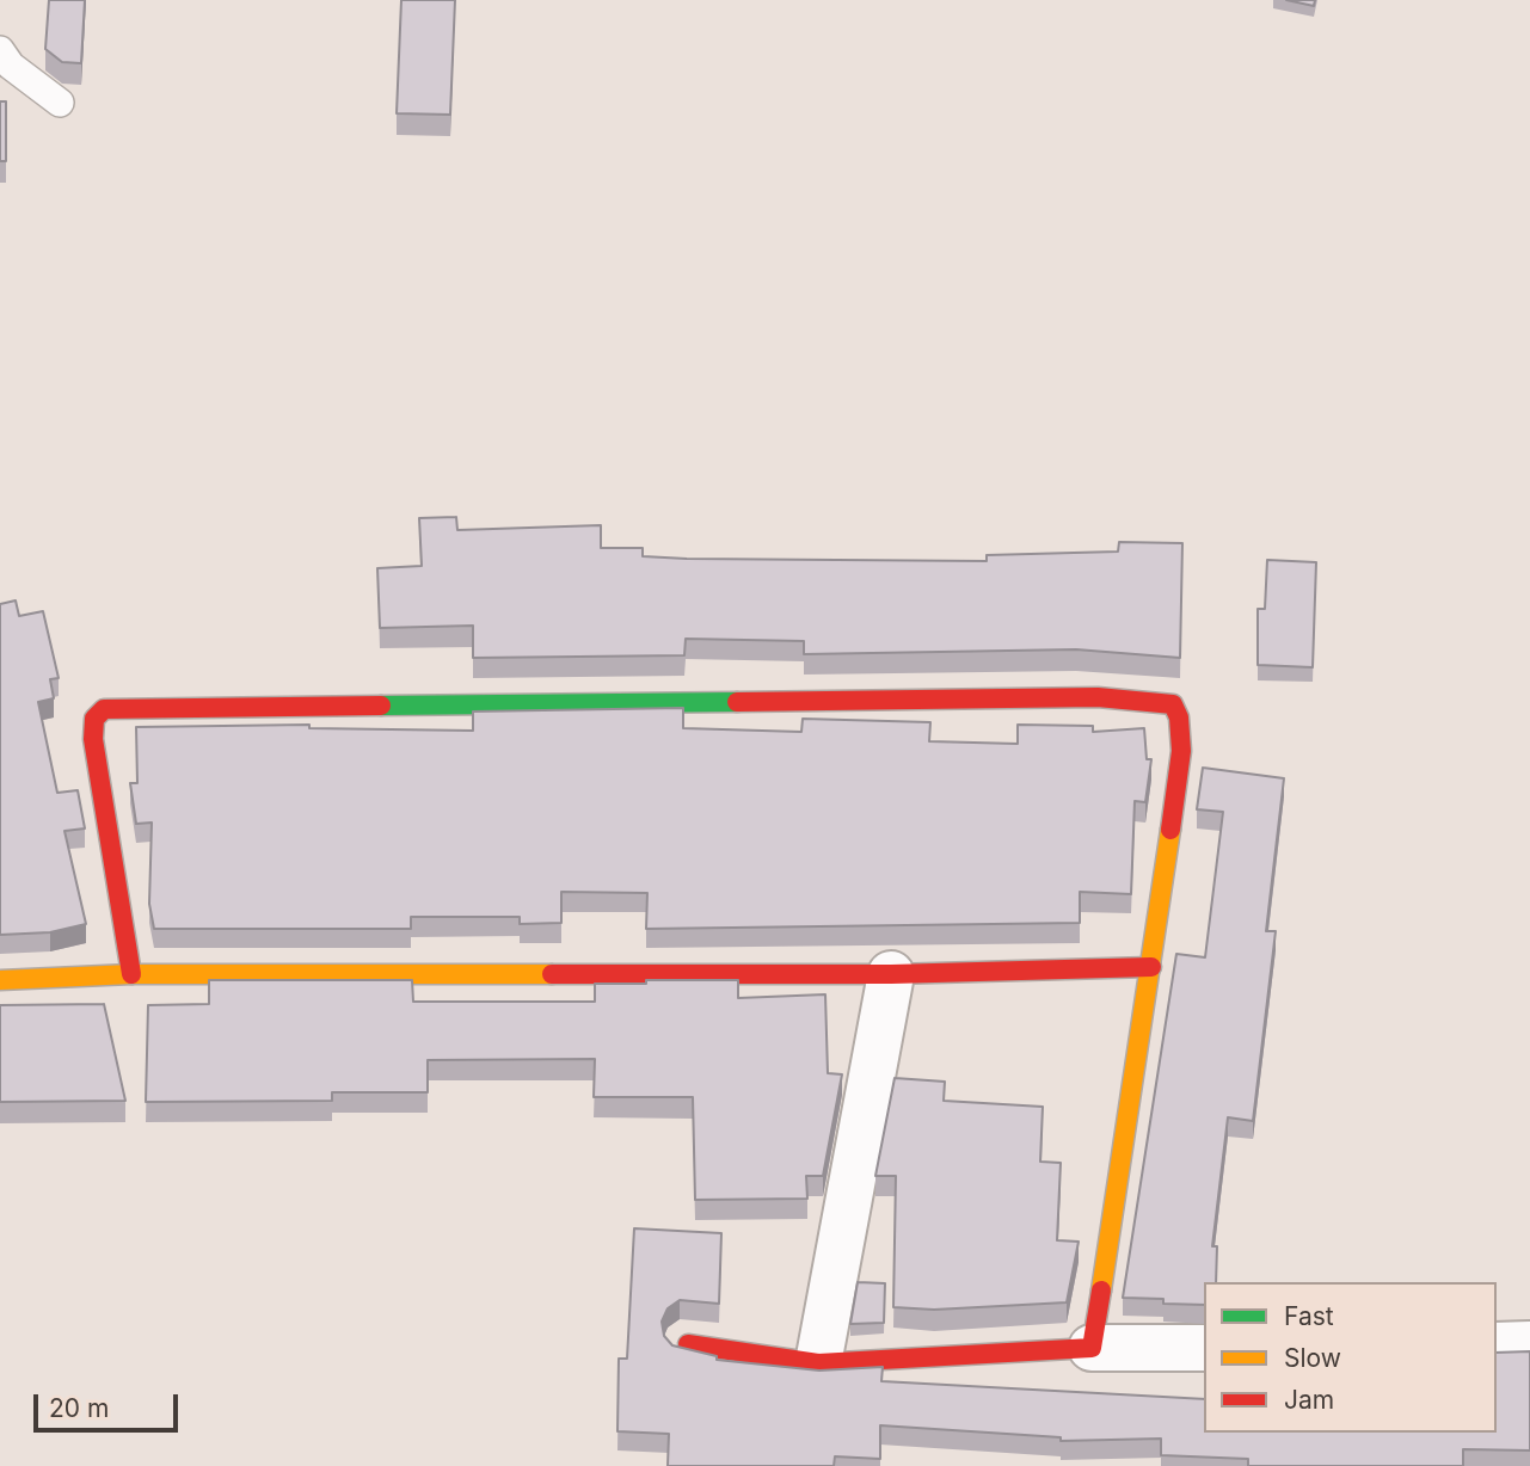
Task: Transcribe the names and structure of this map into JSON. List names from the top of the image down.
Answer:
{
  "legend": ["Fast", "Slow", "Jam"],
  "scale_bar": "20 m"
}
